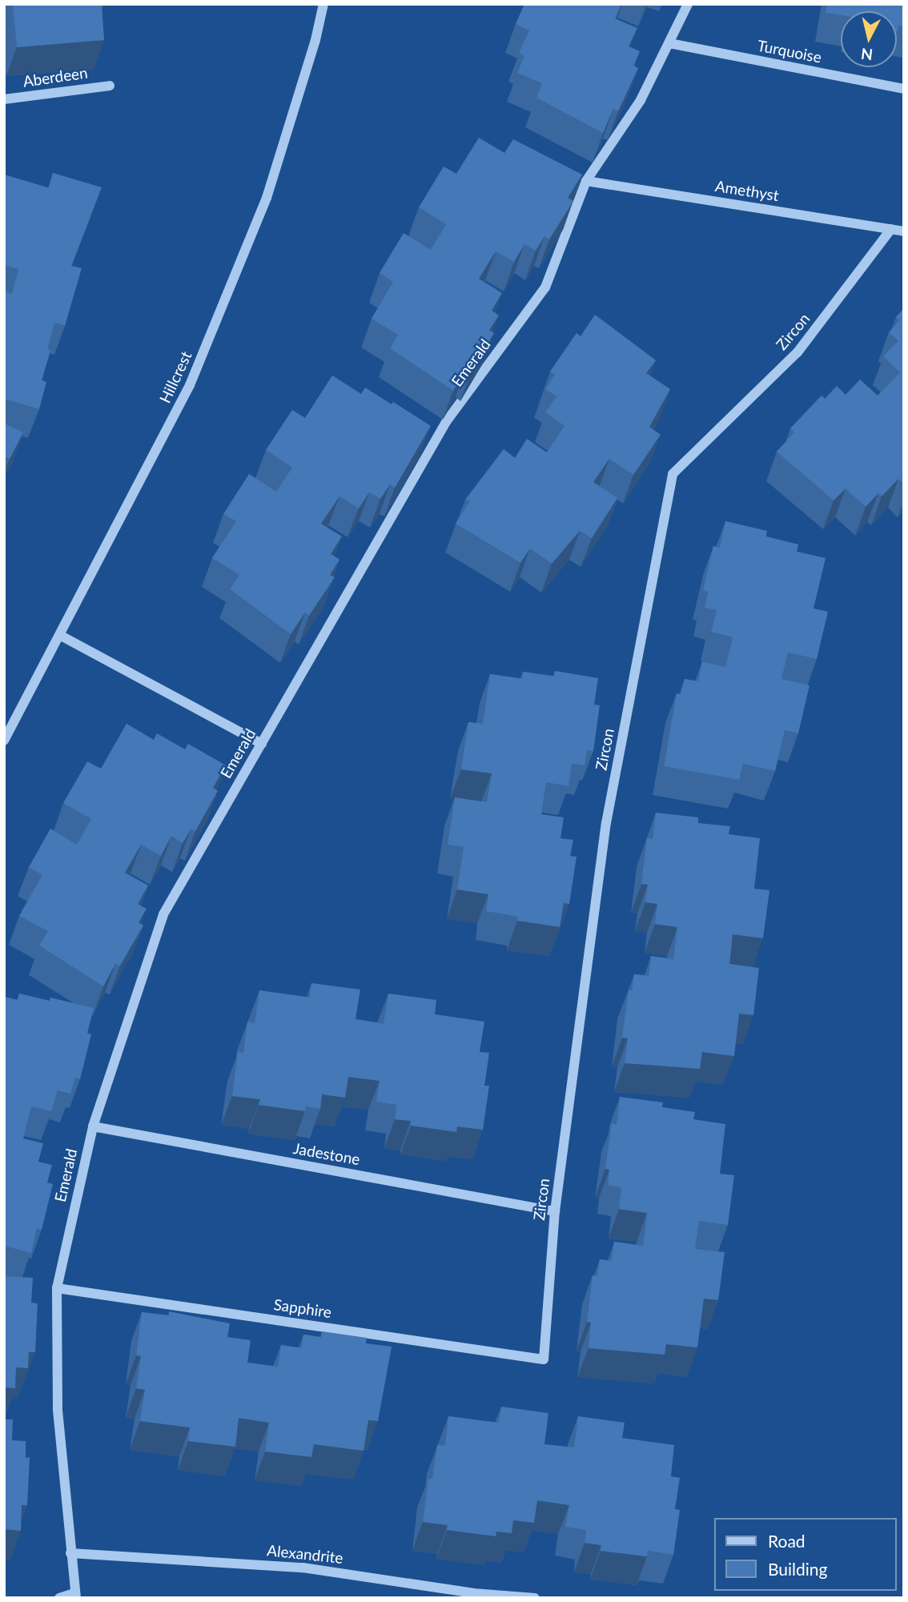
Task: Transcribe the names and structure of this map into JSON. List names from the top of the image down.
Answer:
{
  "streets": {
    "street": [
      "Turquoise",
      "Aberdeen",
      "Amethyst",
      "Zircon",
      "Emerald",
      "Hillcrest",
      "Jadestone",
      "Sapphire",
      "Alexandrite"
    ]
  },
  "crossings": [
    ["Turquoise", "Emerald"],
    ["Amethyst", "Zircon"],
    ["Amethyst", "Emerald"],
    ["Zircon", "Jadestone"],
    ["Zircon", "Sapphire"],
    ["Emerald", "Jadestone"],
    ["Emerald", "Sapphire"],
    ["Emerald", "Alexandrite"]
  ],
  "legend": ["Road", "Building"],
  "north": "bottom"
}
